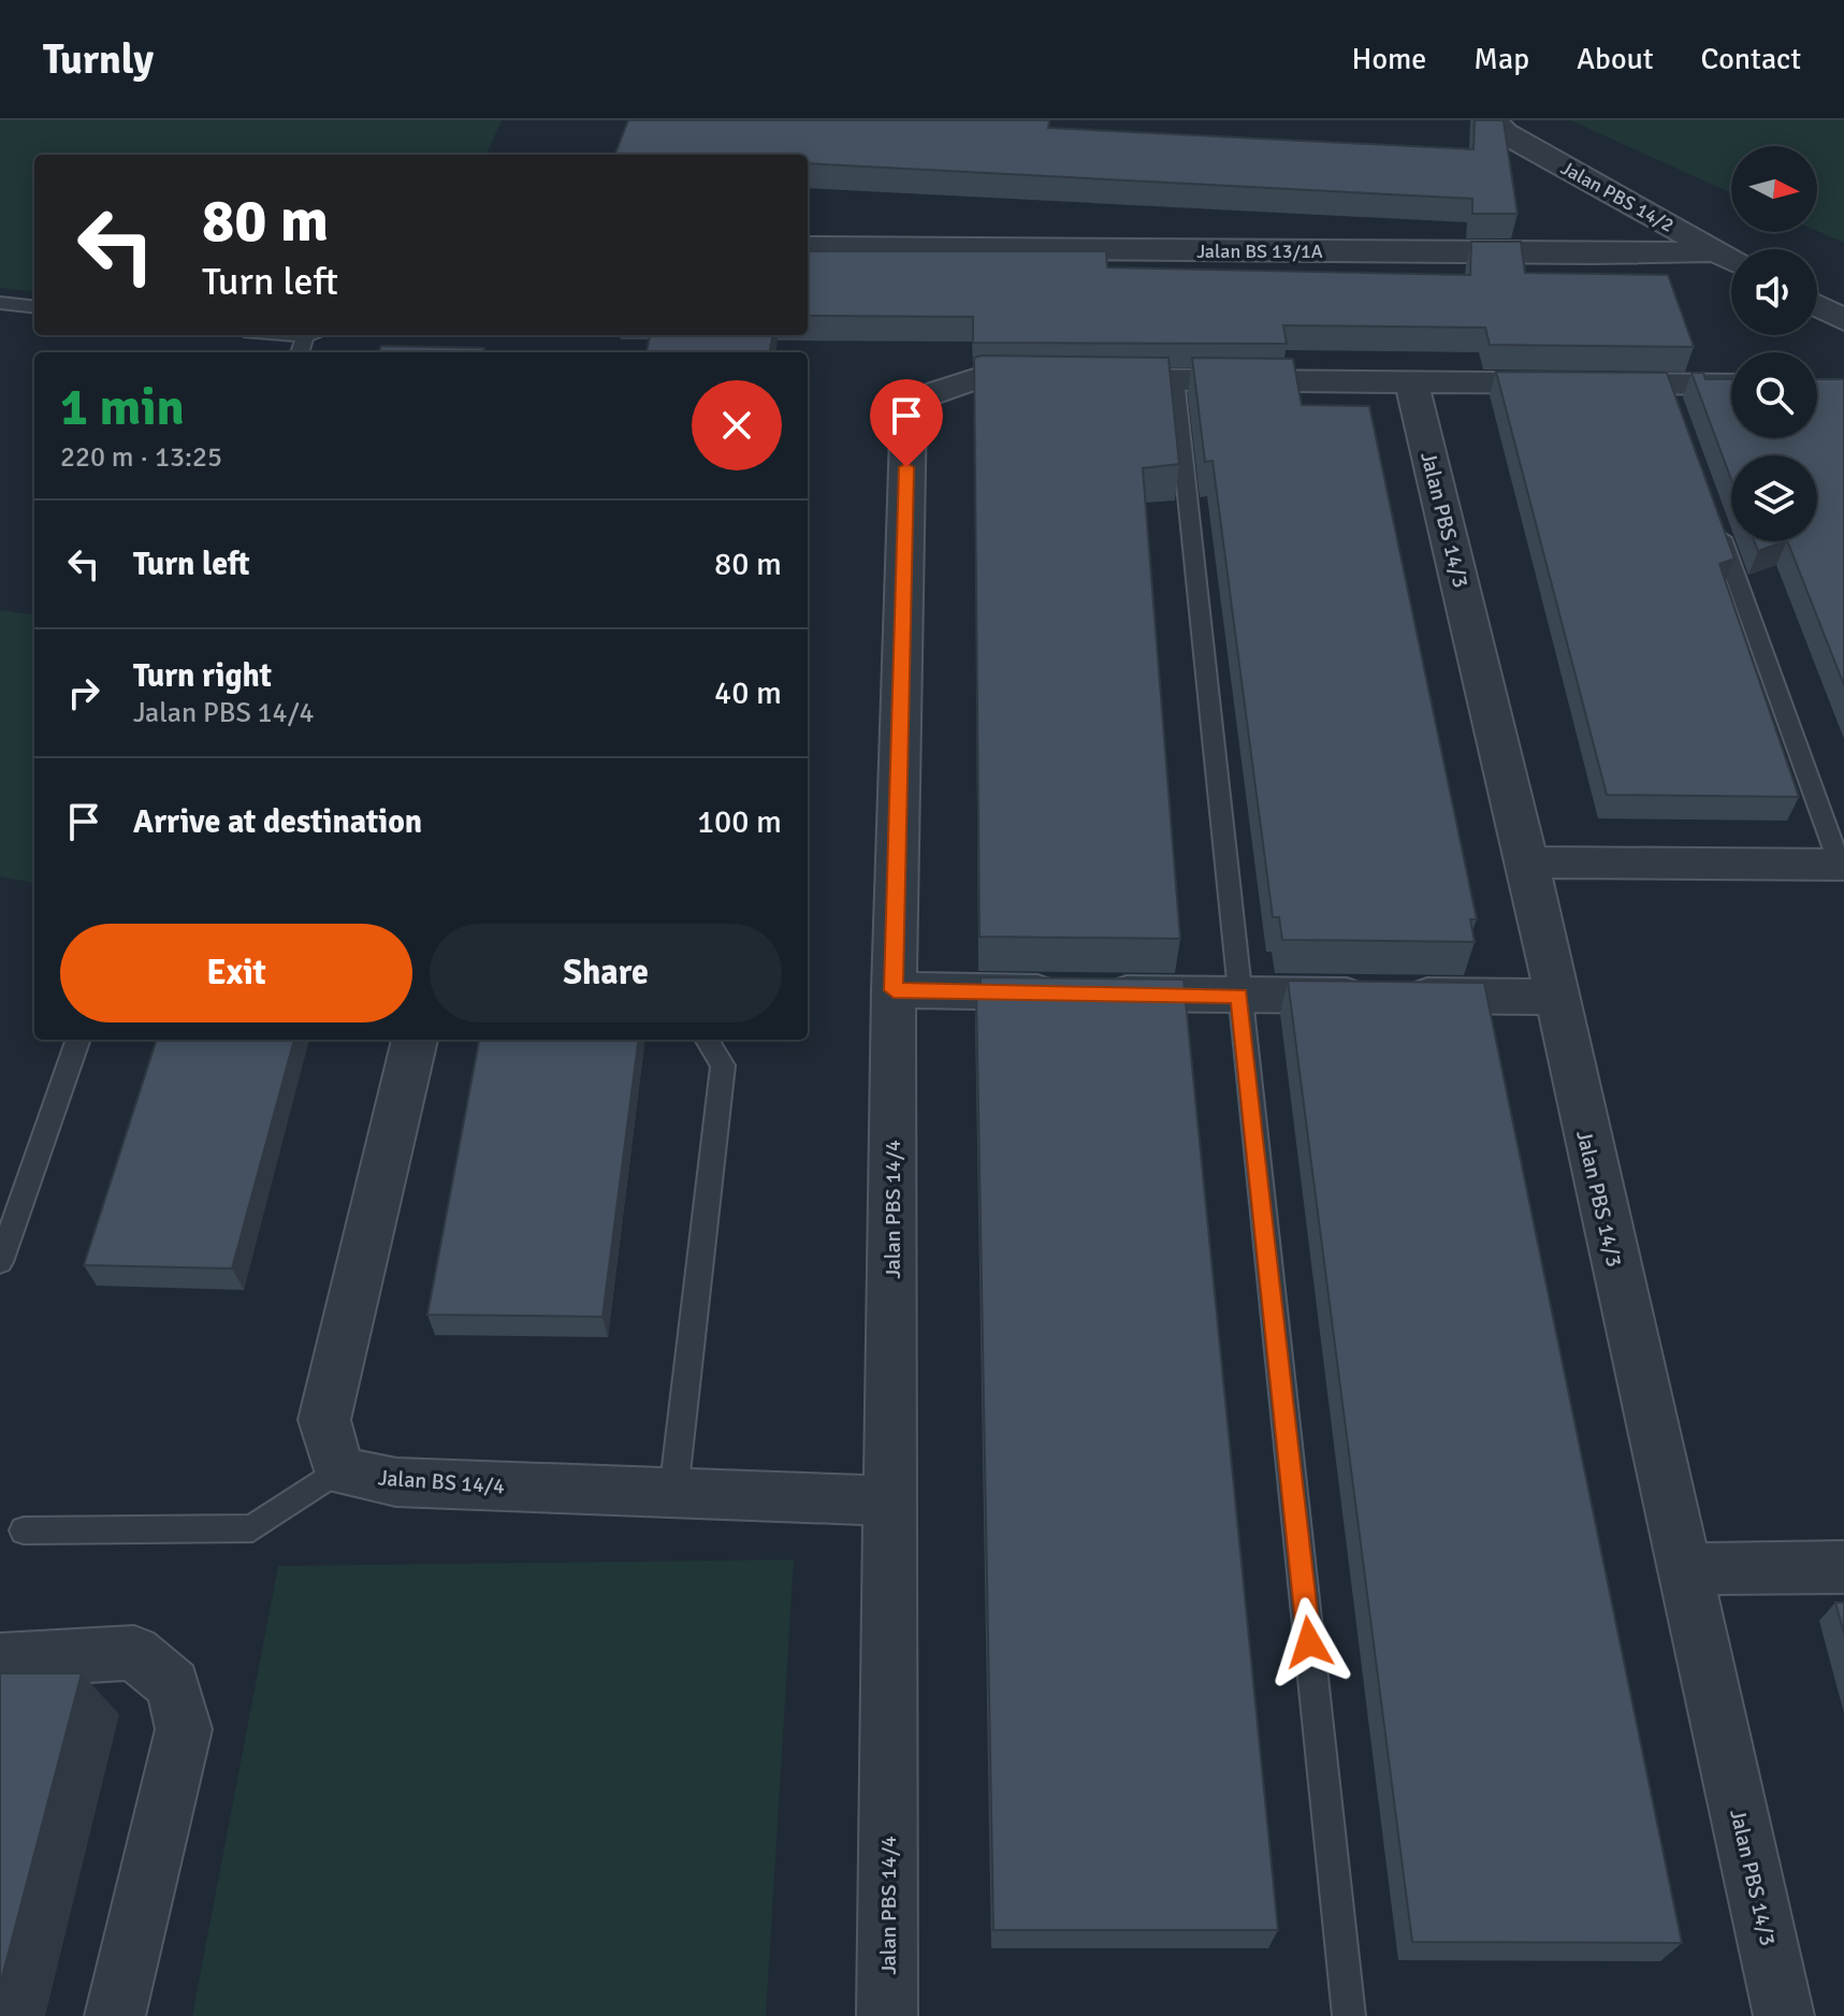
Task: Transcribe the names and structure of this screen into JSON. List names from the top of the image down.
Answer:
{
  "streets": {
    "street": [
      "Jalan PBS 14/2",
      "Jalan BS 13/1A",
      "Jalan PBS 14/3",
      "Jalan PBS 14/4",
      "Jalan BS 14/4"
    ]
  },
  "crossings": [
    ["Jalan PBS 14/2", "Jalan BS 13/1A"],
    ["Jalan PBS 14/4", "Jalan BS 14/4"]
  ],
  "north": "right",
  "page": {
    "header": "Turnly",
    "nav": [
      "Home",
      "Map",
      "About",
      "Contact"
    ],
    "turn": ["80 m", "Turn left"],
    "heading": ["1 min", "220 m · 13:25"],
    "list": [
      {
        "name": "Turn left",
        "value": "80 m"
      },
      {
        "name": "Turn right",
        "note": "Jalan PBS 14/4",
        "value": "40 m"
      },
      {
        "name": "Arrive at destination",
        "value": "100 m"
      }
    ],
    "buttons": ["Exit", "Share"]
  }
}
